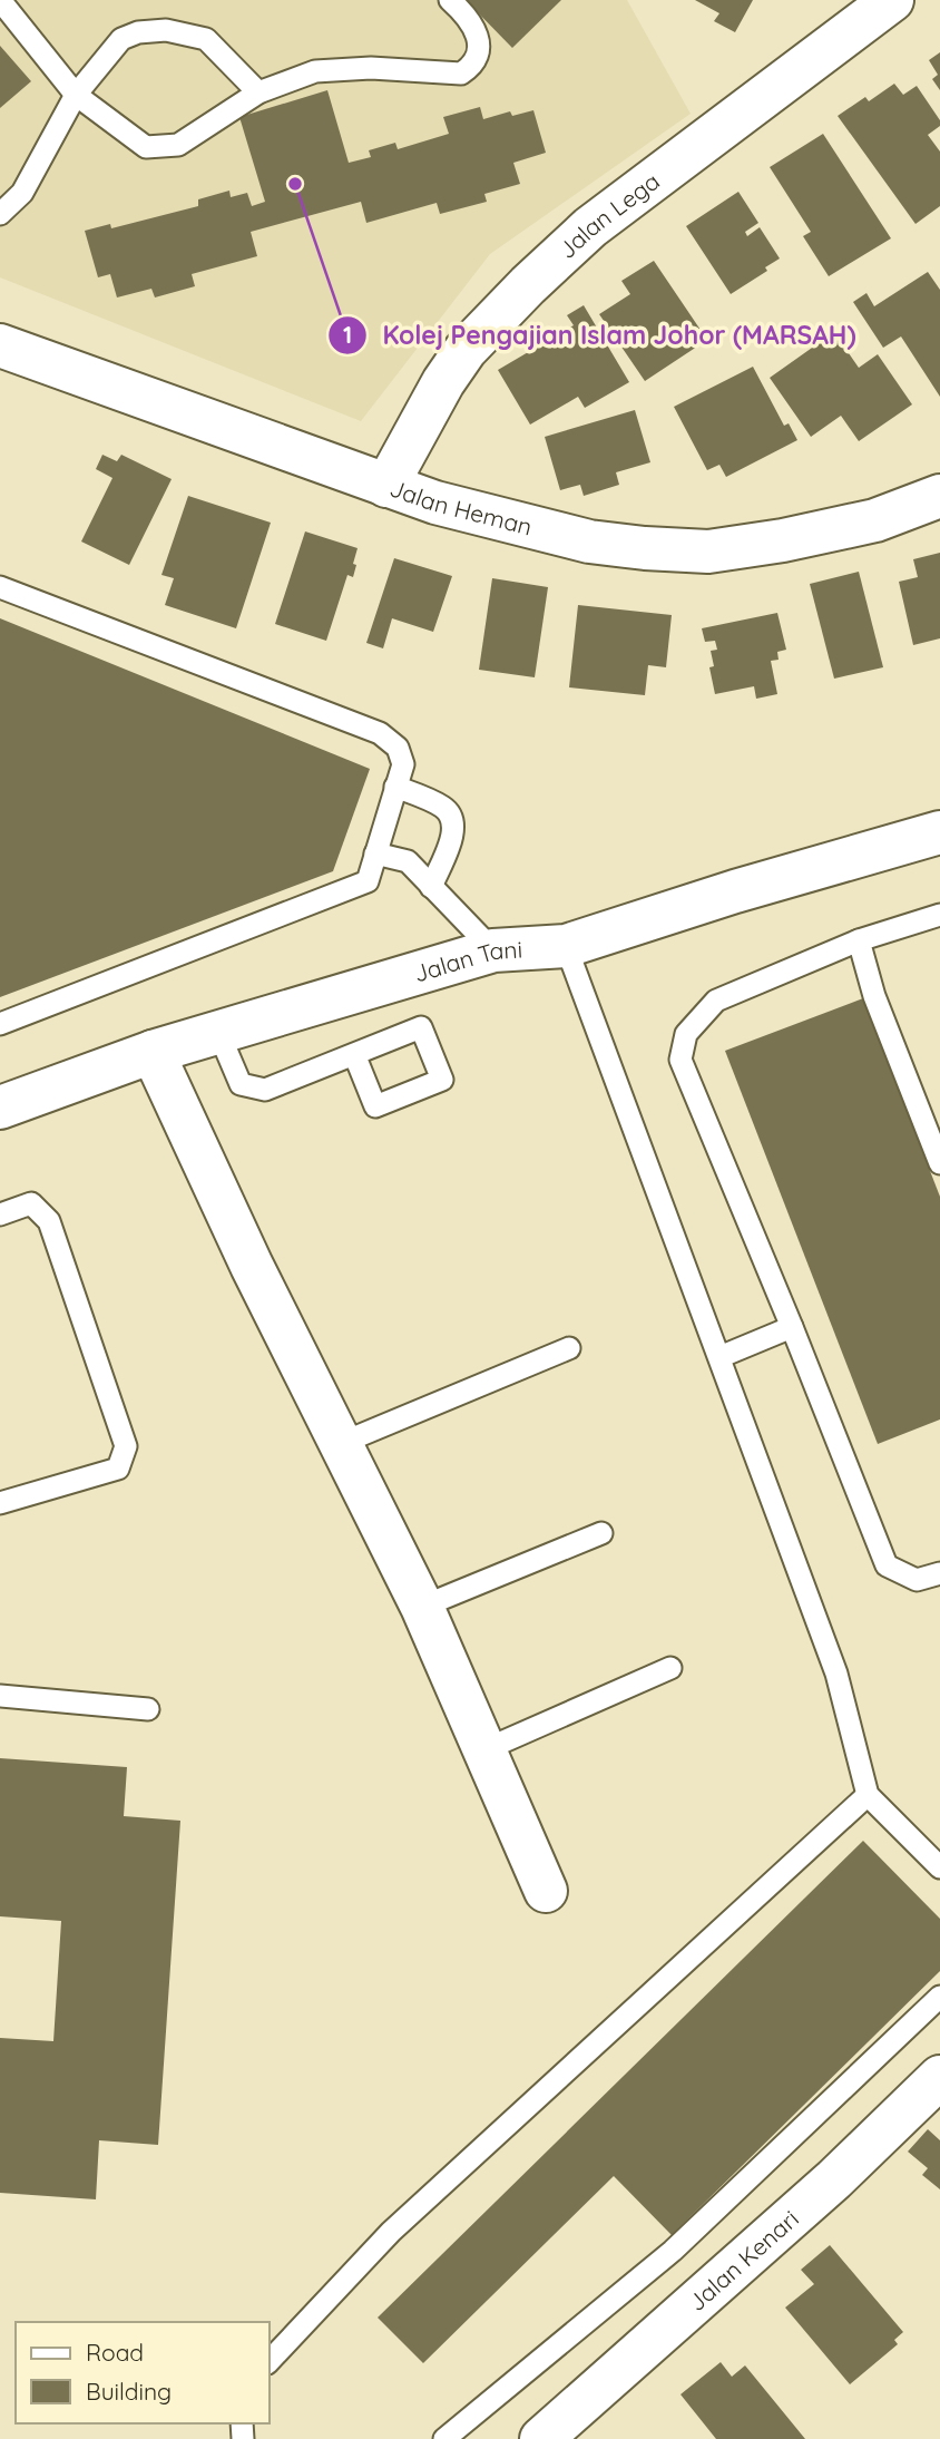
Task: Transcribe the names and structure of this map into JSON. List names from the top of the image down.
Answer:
{
  "streets": {
    "street": [
      "Jalan Lega",
      "Jalan Heman",
      "Jalan Tani",
      "Jalan Kenari"
    ]
  },
  "crossings": [
    ["Jalan Lega", "Jalan Heman"]
  ],
  "places": ["Kolej Pengajian Islam Johor (MARSAH)"],
  "legend": ["Road", "Building"]
}
